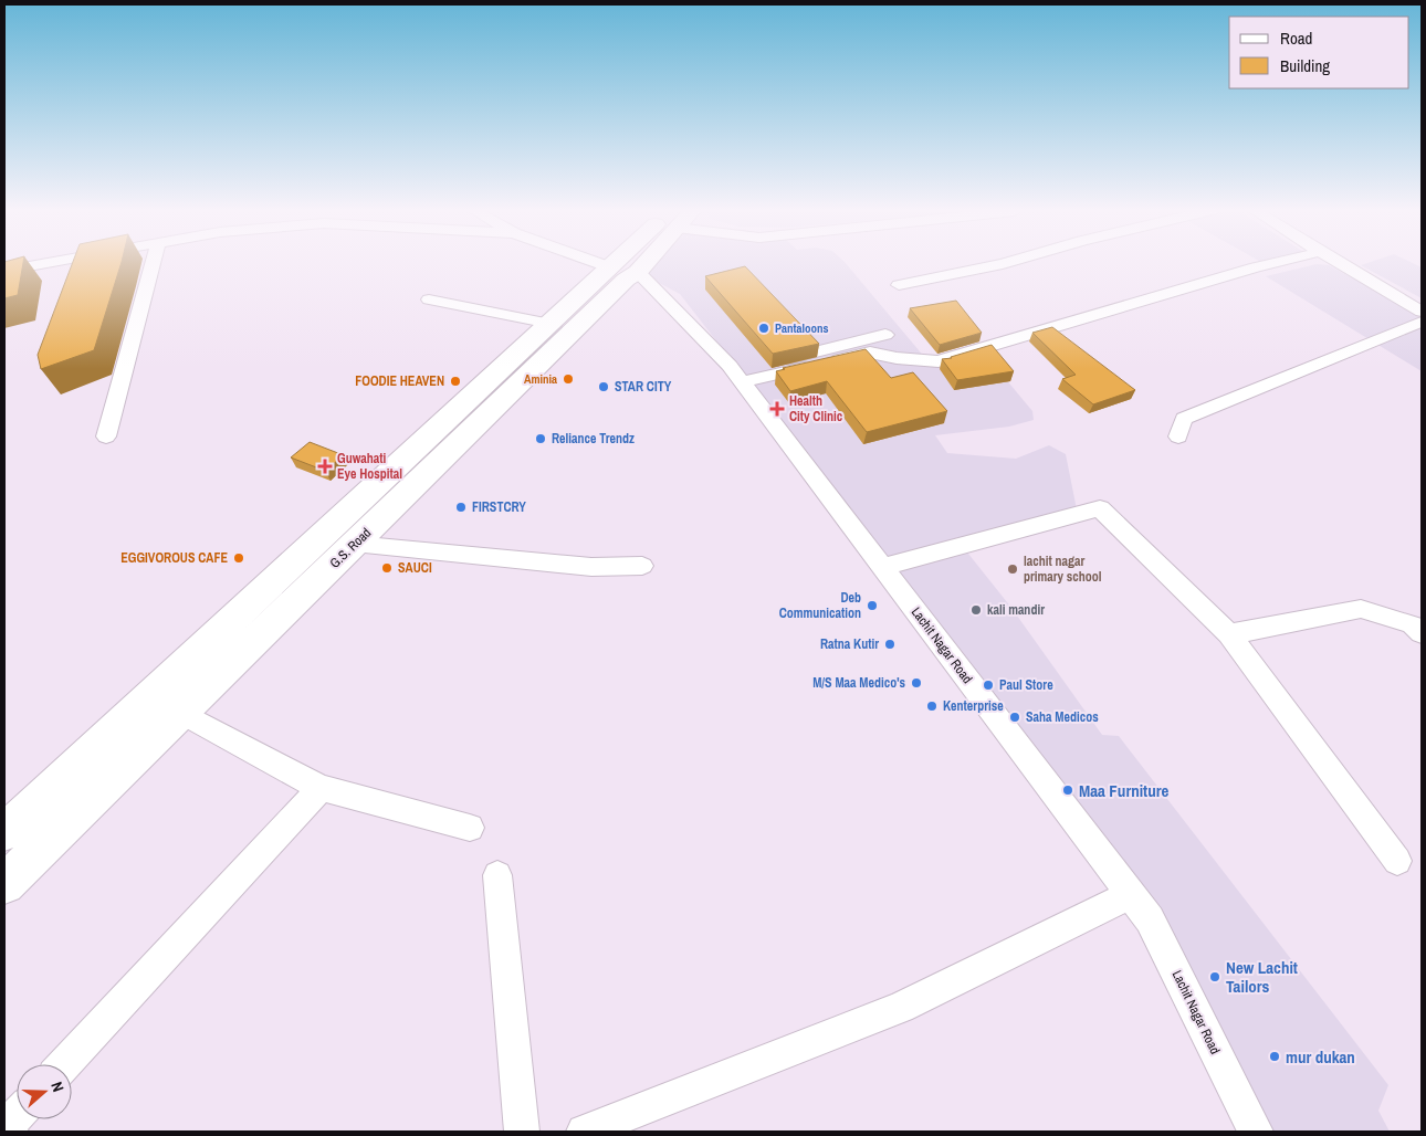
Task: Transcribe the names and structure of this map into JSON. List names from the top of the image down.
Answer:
{
  "streets": {
    "main road": ["G.S. Road"],
    "street": ["Lachit Nagar Road"]
  },
  "crossings": [
    ["G.S. Road", "Lachit Nagar Road"]
  ],
  "places": {
    "other": [
      "Pantaloons",
      "Aminia",
      "FOODIE HEAVEN",
      "STAR CITY",
      "Reliance Trendz",
      "FIRSTCRY",
      "EGGIVOROUS CAFE",
      "SAUCI",
      "lachit nagar primary school",
      "Deb Communication",
      "kali mandir",
      "Ratna Kutir",
      "M/S Maa Medico's",
      "Paul Store",
      "Kenterprise",
      "Saha Medicos",
      "Maa Furniture",
      "New Lachit Tailors",
      "mur dukan"
    ],
    "health": ["Health City Clinic", "Guwahati Eye Hospital"]
  },
  "legend": ["Road", "Building"],
  "north": "right"
}
